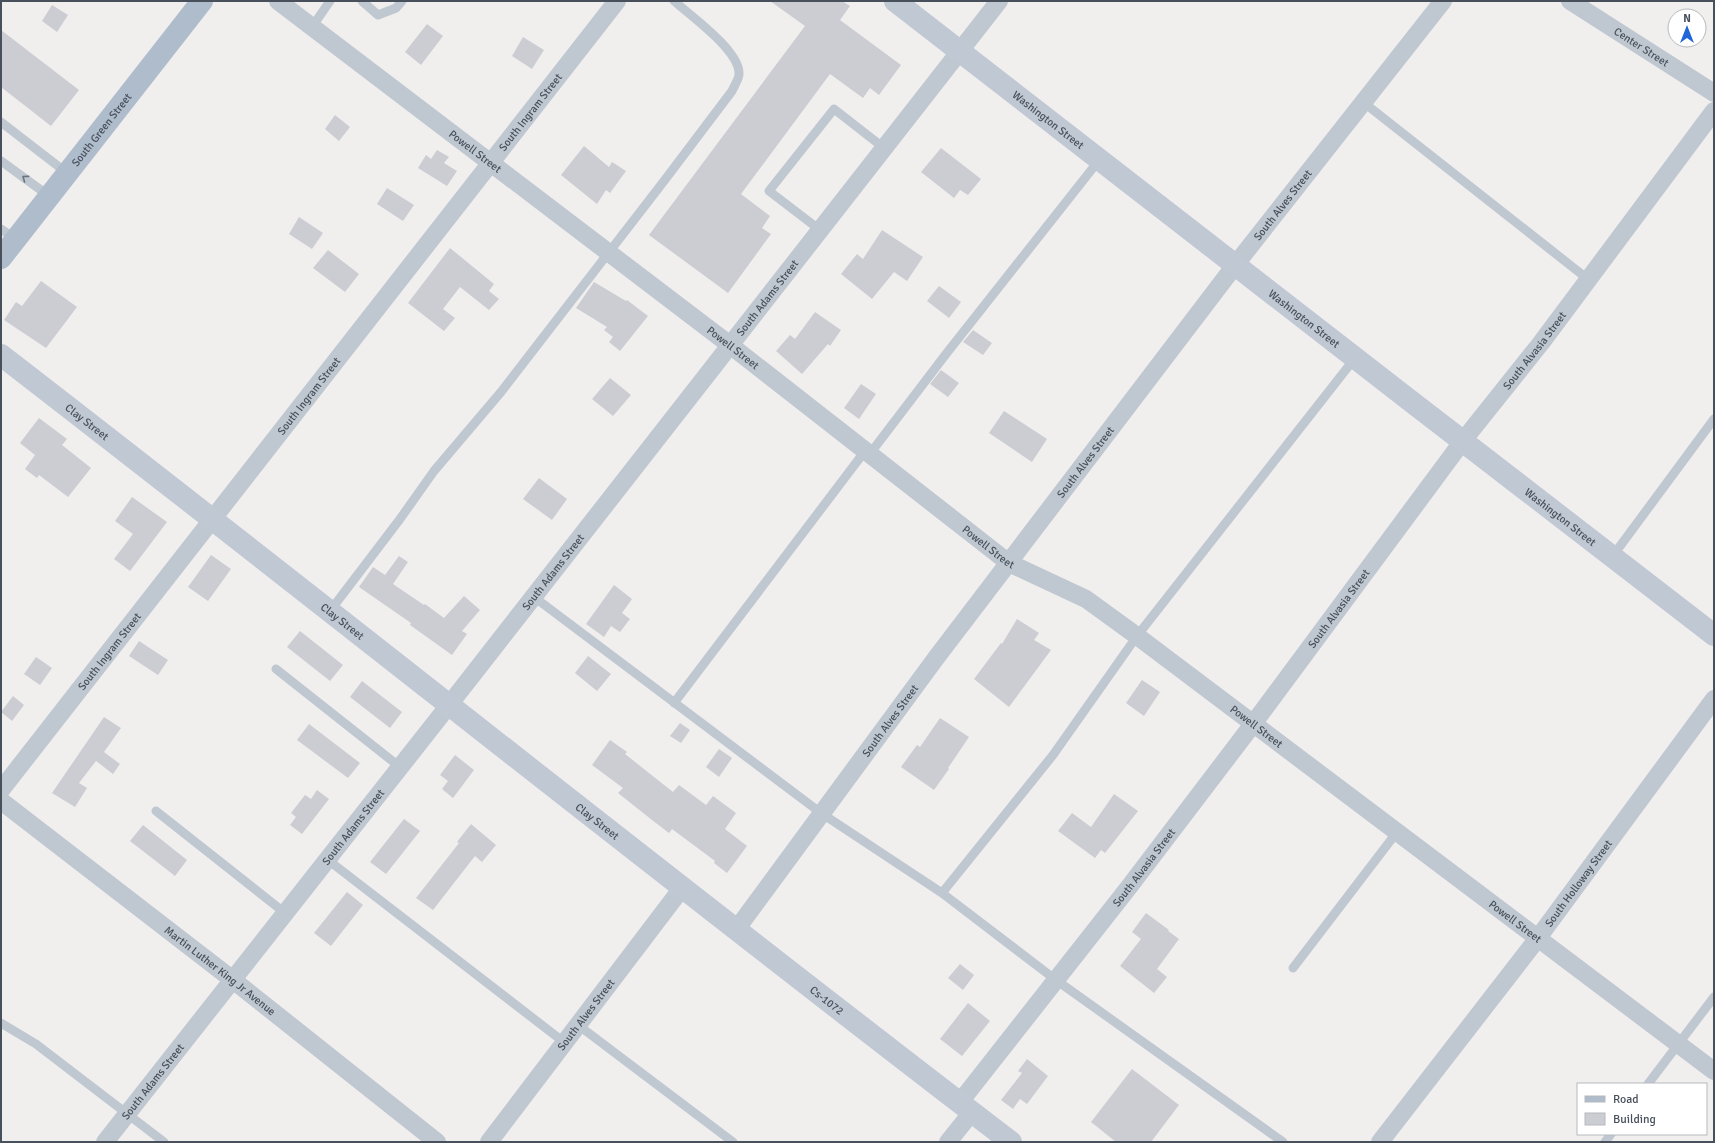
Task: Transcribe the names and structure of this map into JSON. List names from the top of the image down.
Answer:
{
  "streets": {
    "main road": ["South Green Street"],
    "street": [
      "Center Street",
      "South Ingram Street",
      "Washington Street",
      "Powell Street",
      "South Alves Street",
      "South Adams Street",
      "South Alvasia Street",
      "Clay Street",
      "South Holloway Street",
      "Martin Luther King Jr Avenue",
      "Cs-1072"
    ]
  },
  "crossings": [
    ["South Ingram Street", "Powell Street"],
    ["South Ingram Street", "Clay Street"],
    ["Washington Street", "South Alves Street"],
    ["Washington Street", "South Adams Street"],
    ["Washington Street", "South Alvasia Street"],
    ["Powell Street", "South Alves Street"],
    ["Powell Street", "South Adams Street"],
    ["Powell Street", "South Alvasia Street"],
    ["Powell Street", "South Holloway Street"],
    ["South Alves Street", "Clay Street"],
    ["South Alves Street", "Cs-1072"],
    ["South Adams Street", "Clay Street"],
    ["South Adams Street", "Martin Luther King Jr Avenue"],
    ["South Alvasia Street", "Cs-1072"],
    ["Clay Street", "Cs-1072"]
  ],
  "legend": ["Road", "Building"],
  "north": "top"
}
